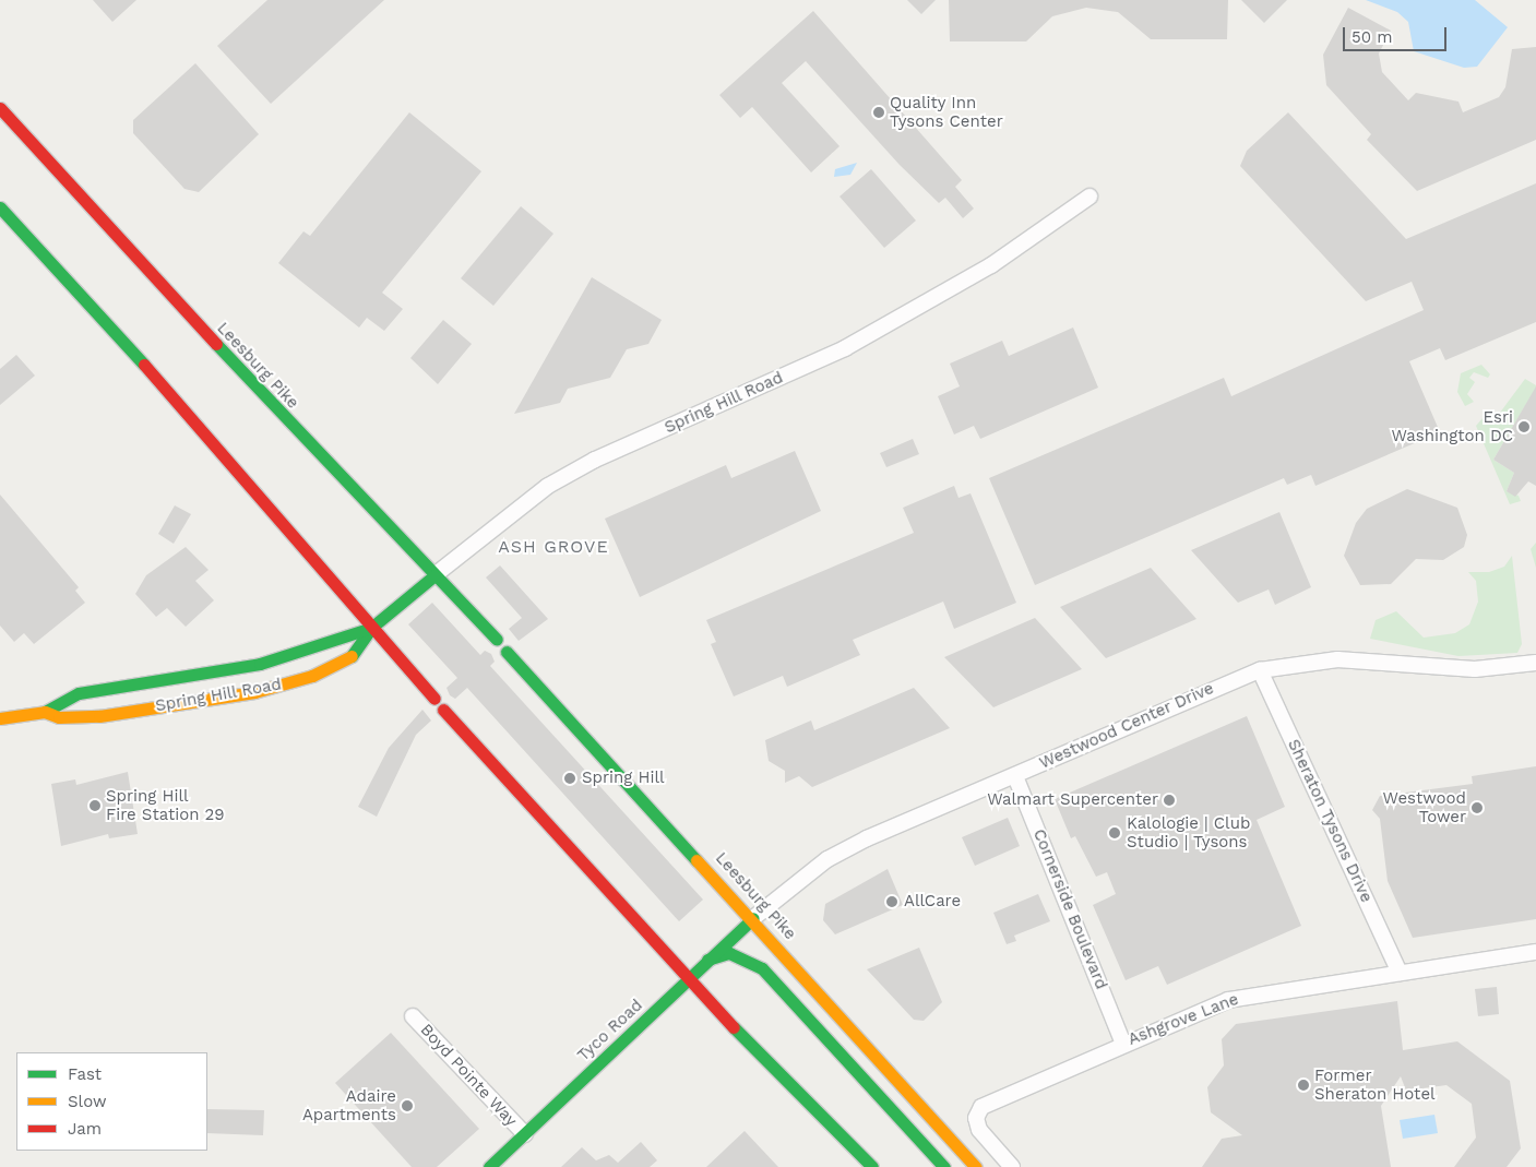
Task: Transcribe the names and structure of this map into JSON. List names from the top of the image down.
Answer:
{
  "streets": {
    "main road": ["Leesburg Pike", "Spring Hill Road", "Tyco Road"],
    "street": [
      "Westwood Center Drive",
      "Sheraton Tysons Drive",
      "Cornerside Boulevard",
      "Ashgrove Lane",
      "Boyd Pointe Way"
    ]
  },
  "crossings": [
    ["Leesburg Pike", "Spring Hill Road"],
    ["Leesburg Pike", "Westwood Center Drive"],
    ["Leesburg Pike", "Tyco Road"],
    ["Westwood Center Drive", "Sheraton Tysons Drive"],
    ["Westwood Center Drive", "Cornerside Boulevard"],
    ["Westwood Center Drive", "Tyco Road"],
    ["Sheraton Tysons Drive", "Ashgrove Lane"],
    ["Cornerside Boulevard", "Ashgrove Lane"],
    ["Tyco Road", "Boyd Pointe Way"]
  ],
  "districts": ["ASH GROVE"],
  "places": [
    "Quality Inn Tysons Center",
    "Esri Washington DC",
    "Spring Hill",
    "Walmart Supercenter",
    "Spring Hill Fire Station 29",
    "Westwood Tower",
    "Kalologie | Club Studio | Tysons",
    "AllCare",
    "Former Sheraton Hotel",
    "Adaire Apartments"
  ],
  "legend": ["Fast", "Slow", "Jam"],
  "scale_bar": "50 m"
}
